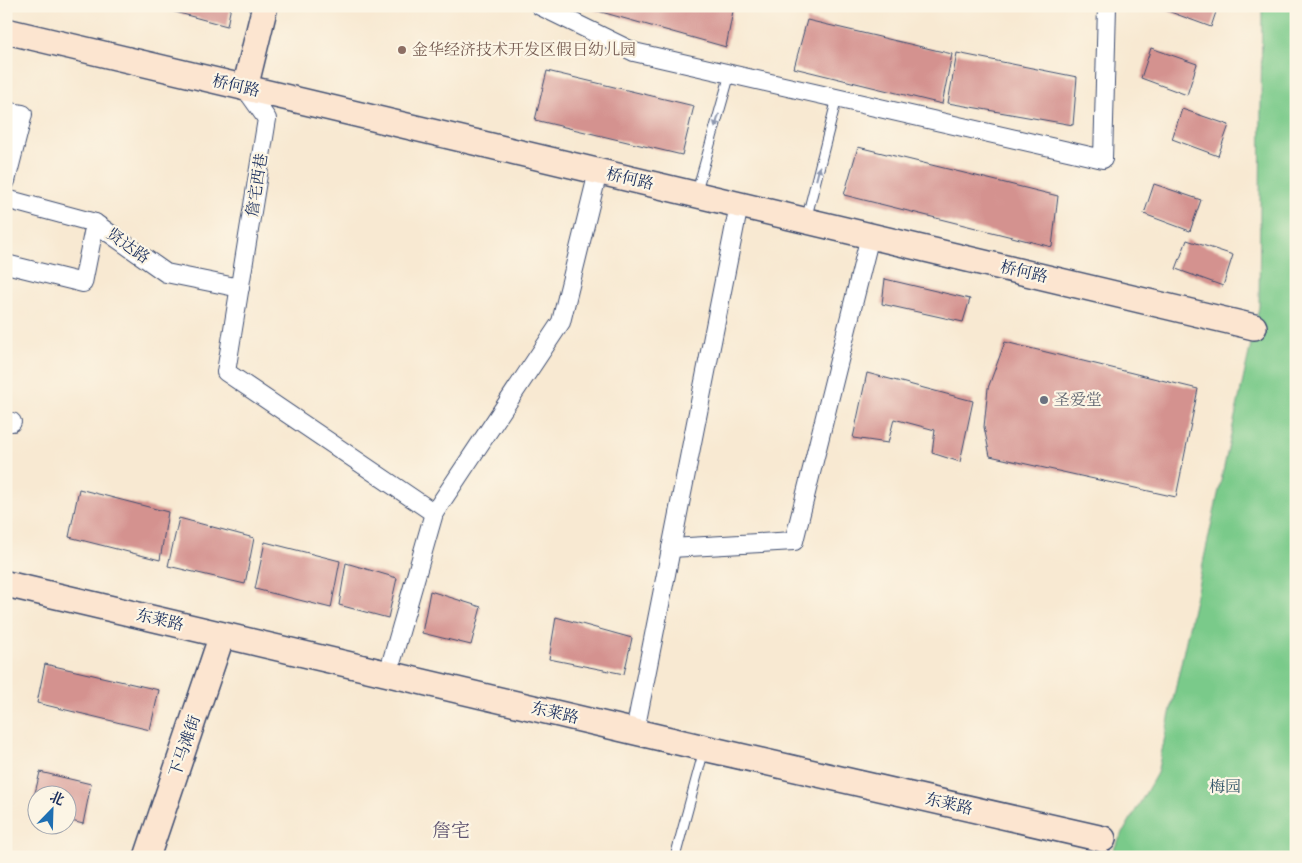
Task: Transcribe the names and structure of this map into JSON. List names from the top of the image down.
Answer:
{
  "streets": {
    "street": [
      "桥何路",
      "詹宅西巷",
      "贤达路",
      "东莱路",
      "下马滩街"
    ]
  },
  "crossings": [
    ["桥何路", "詹宅西巷"],
    ["詹宅西巷", "贤达路"],
    ["东莱路", "下马滩街"]
  ],
  "districts": ["詹宅"],
  "parks": ["梅园"],
  "places": ["金华经济技术开发区假日幼儿园", "圣爱堂"],
  "north": "top right"
}
